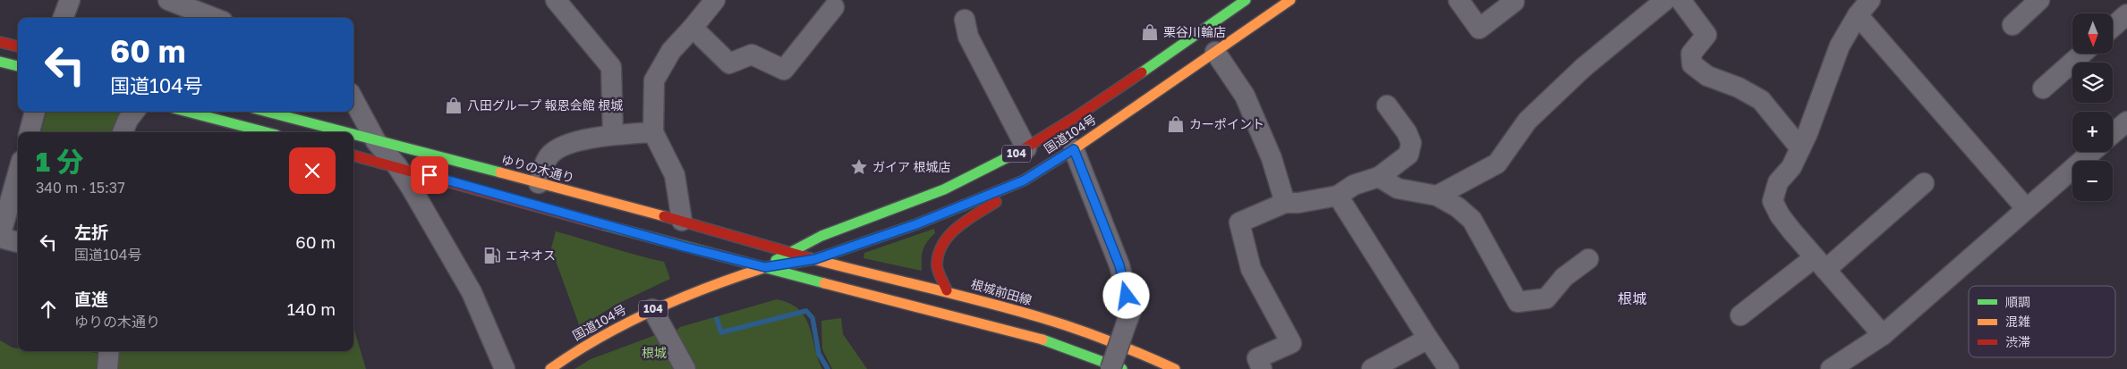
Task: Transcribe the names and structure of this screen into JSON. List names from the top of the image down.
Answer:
{
  "streets": {
    "main road": [
      "国道104号",
      "104",
      "ゆりの木通り",
      "根城前田線"
    ]
  },
  "crossings": [
    ["国道104号", "ゆりの木通り"],
    ["国道104号", "根城前田線"],
    ["ゆりの木通り", "根城前田線"]
  ],
  "districts": ["根城"],
  "parks": ["根城"],
  "places": {
    "shop": ["栗谷川輪店", "八田グループ 報恩会館 根城", "カーポイント"],
    "place": ["ガイア 根城店"],
    "fuel station": ["エネオス"]
  },
  "legend": ["順調", "混雑", "渋滞"],
  "north": "bottom",
  "page": {
    "map_buttons": ["+", "−"],
    "turn": ["60 m", "国道104号"],
    "heading": ["1 分", "340 m · 15:37"],
    "list": [
      {
        "name": "左折",
        "note": "国道104号",
        "value": "60 m"
      },
      {
        "name": "直進",
        "note": "ゆりの木通り",
        "value": "140 m"
      }
    ]
  }
}
